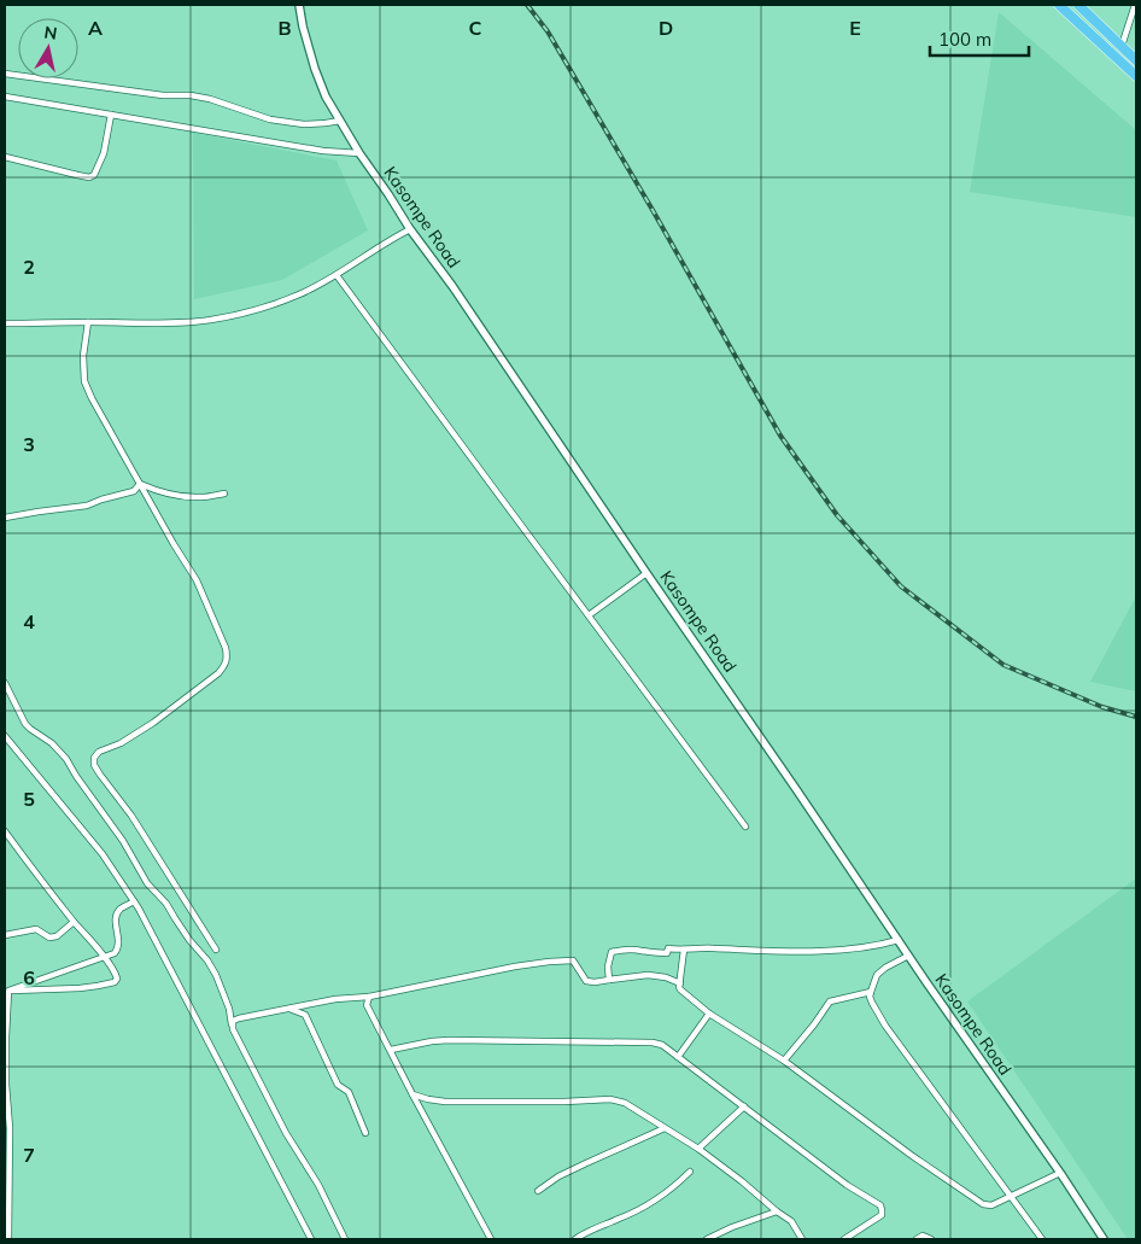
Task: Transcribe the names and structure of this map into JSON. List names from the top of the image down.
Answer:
{
  "streets": {
    "street": ["Kasompe Road"]
  },
  "scale_bar": "100 m",
  "north": "top",
  "grid": {
    "columns": [
      "A",
      "B",
      "C",
      "D",
      "E"
    ],
    "rows": [
      "2",
      "3",
      "4",
      "5",
      "6",
      "7"
    ]
  }
}
